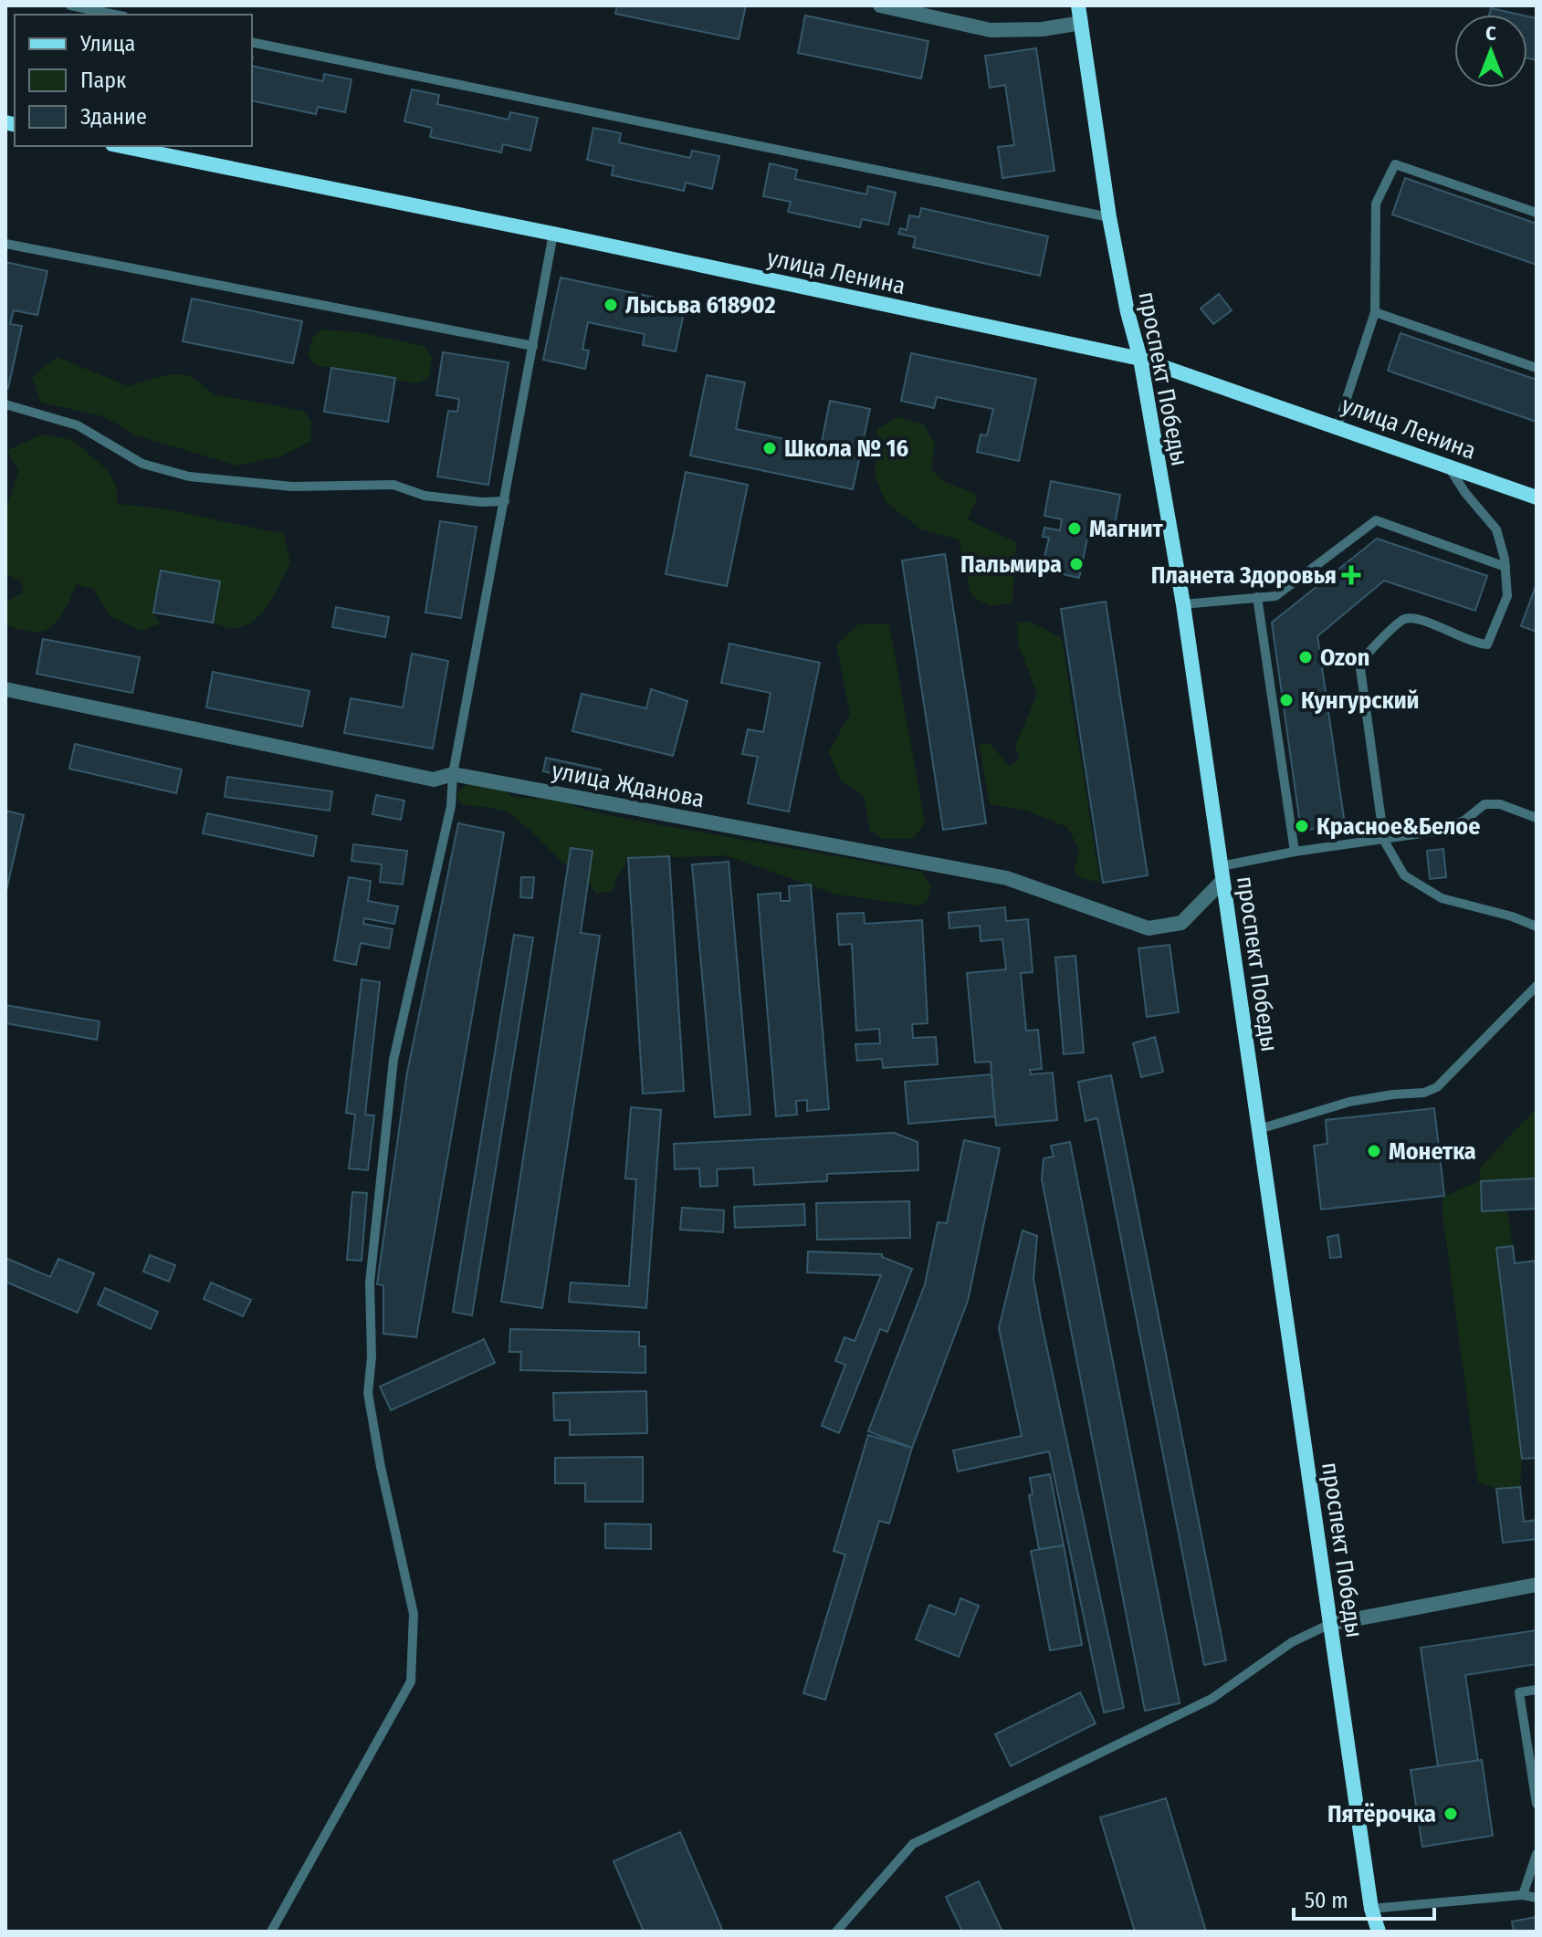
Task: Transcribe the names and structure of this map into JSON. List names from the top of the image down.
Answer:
{
  "streets": {
    "street": ["улица Ленина", "проспект Победы", "улица Жданова"]
  },
  "crossings": [
    ["улица Ленина", "проспект Победы"],
    ["проспект Победы", "улица Жданова"]
  ],
  "places": {
    "other": [
      "Лысьва 618902",
      "Школа № 16",
      "Магнит",
      "Пальмира",
      "Ozon",
      "Кунгурский",
      "Красное&Белое",
      "Монетка",
      "Пятёрочка"
    ],
    "health": ["Планета Здоровья"]
  },
  "legend": ["Улица", "Парк", "Здание"],
  "scale_bar": "50 m",
  "north": "top"
}
